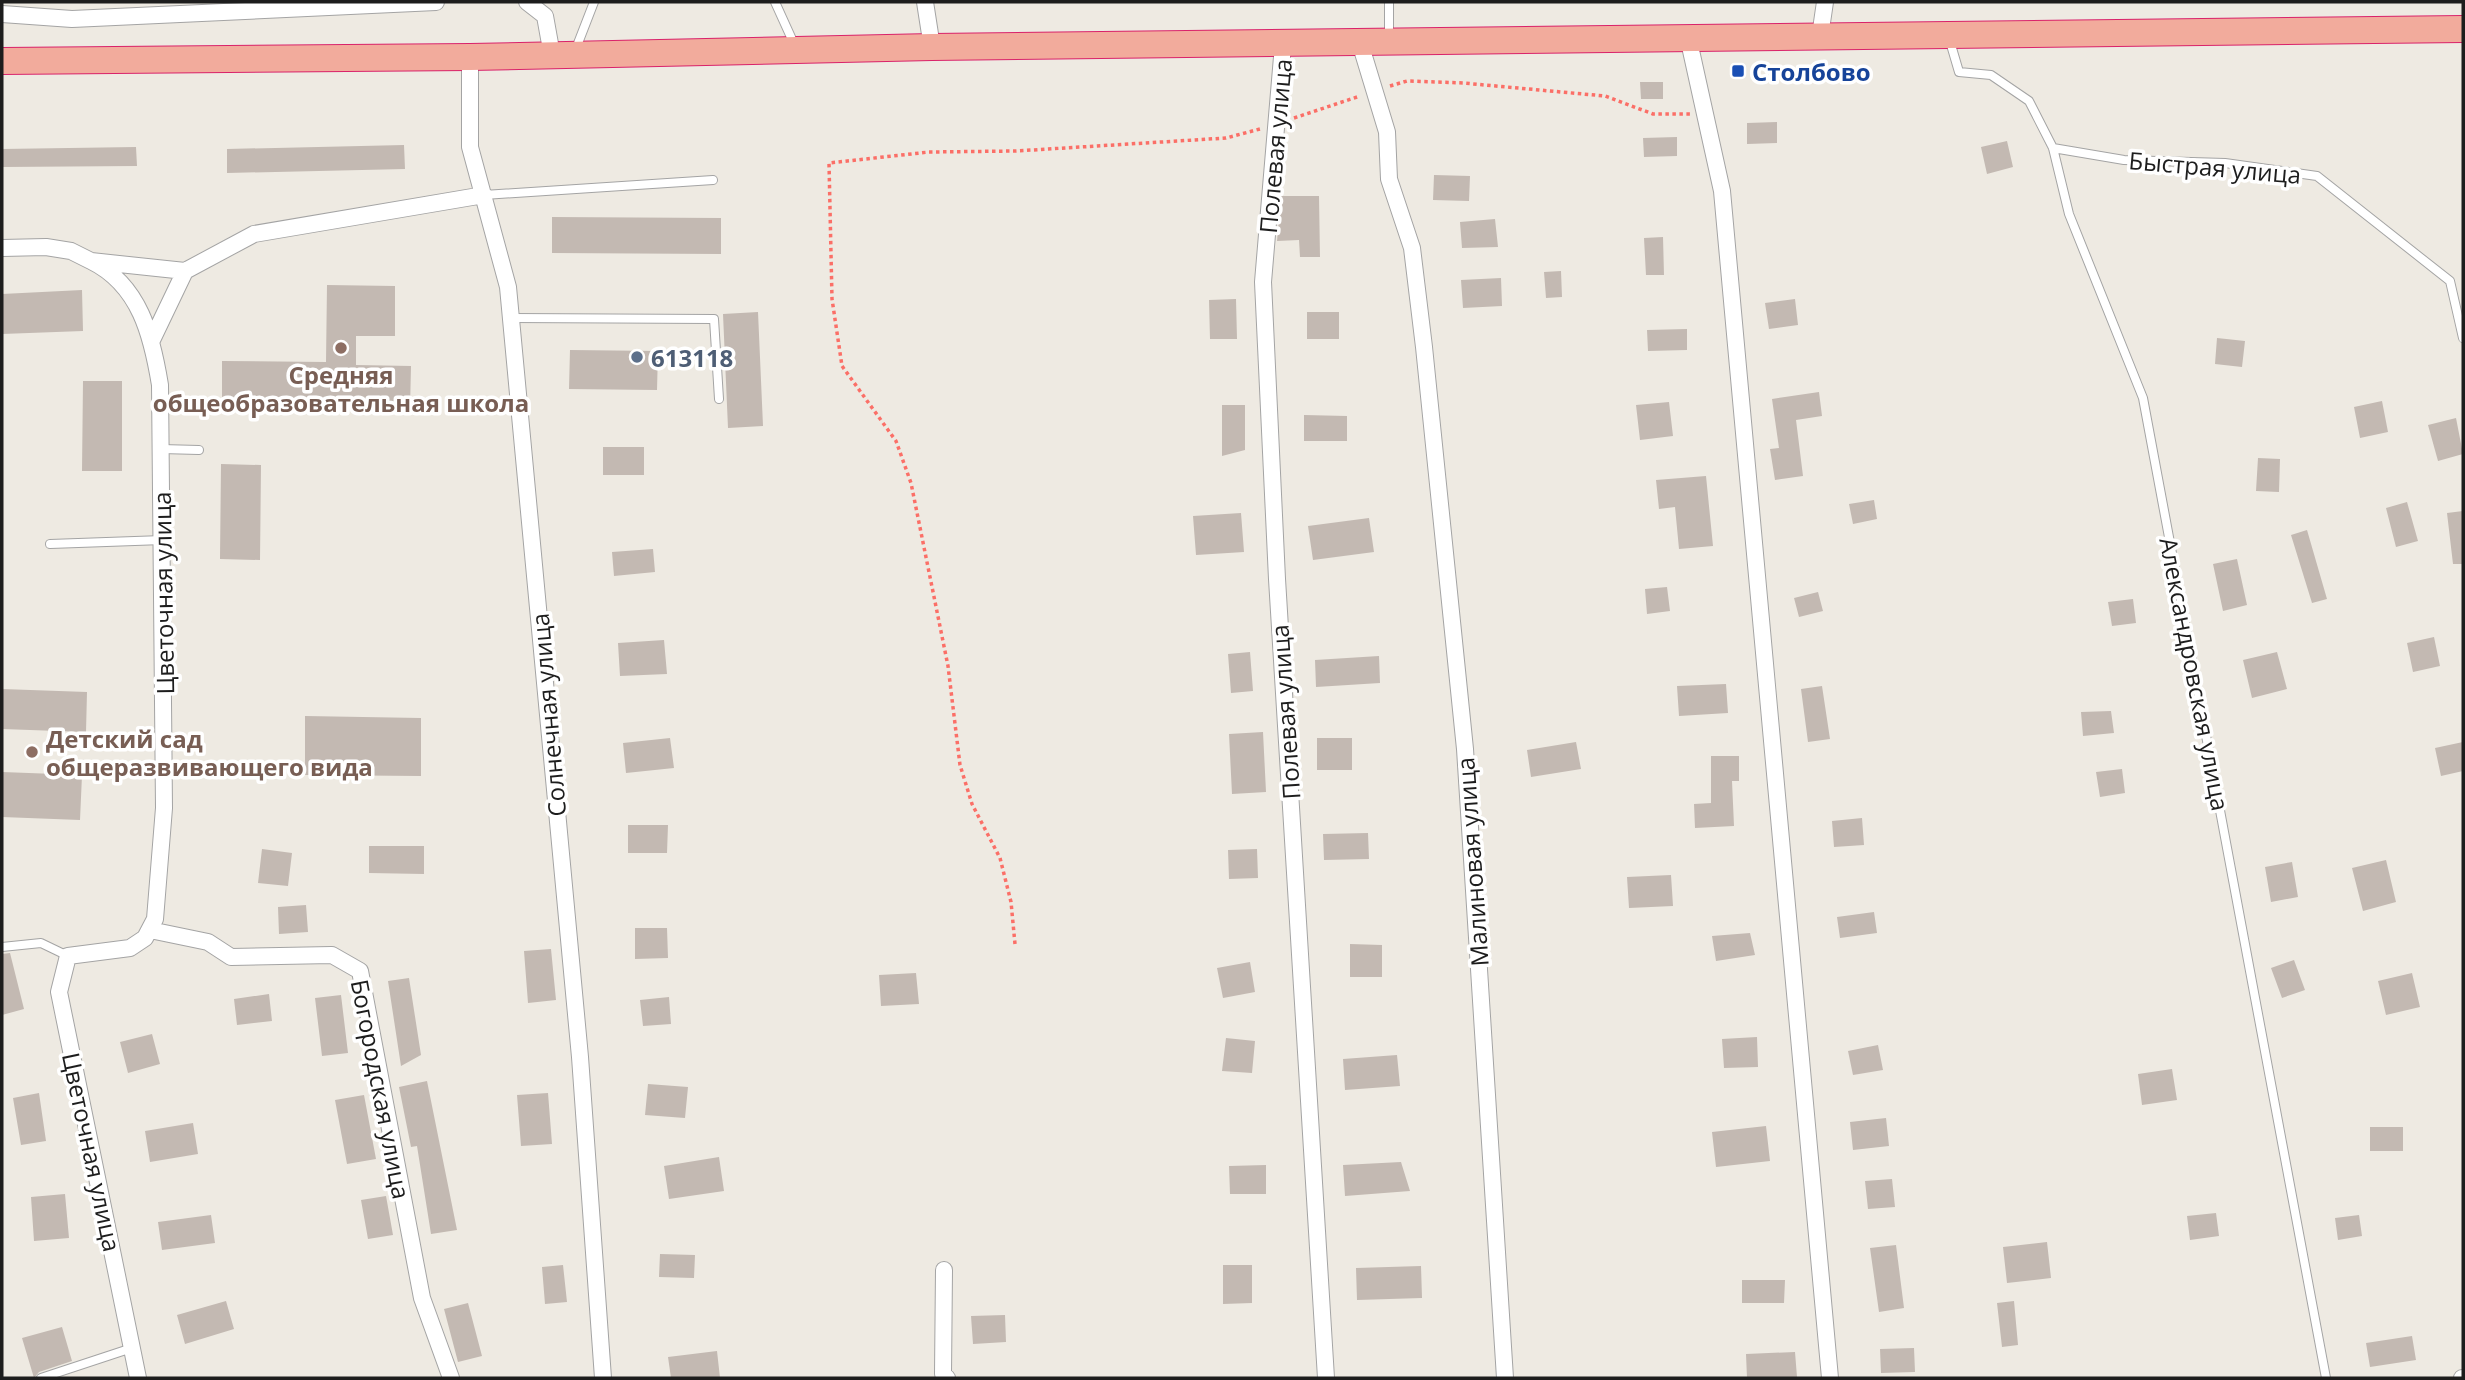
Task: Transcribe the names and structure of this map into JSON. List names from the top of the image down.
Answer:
{
  "streets": {
    "street": [
      "Полевая улица",
      "Цветочная улица",
      "Солнечная улица",
      "Малиновая улица",
      "Богородская улица"
    ],
    "lane": ["Быстрая улица", "Александровская улица"]
  },
  "crossings": [
    ["Быстрая улица", "Александровская улица"],
    ["Цветочная улица", "Богородская улица"]
  ],
  "places": {
    "transit": ["Столбово"],
    "other": ["Средняя общеобразовательная школа", "613118", "Детский сад общеразвивающего вида"]
  }
}
